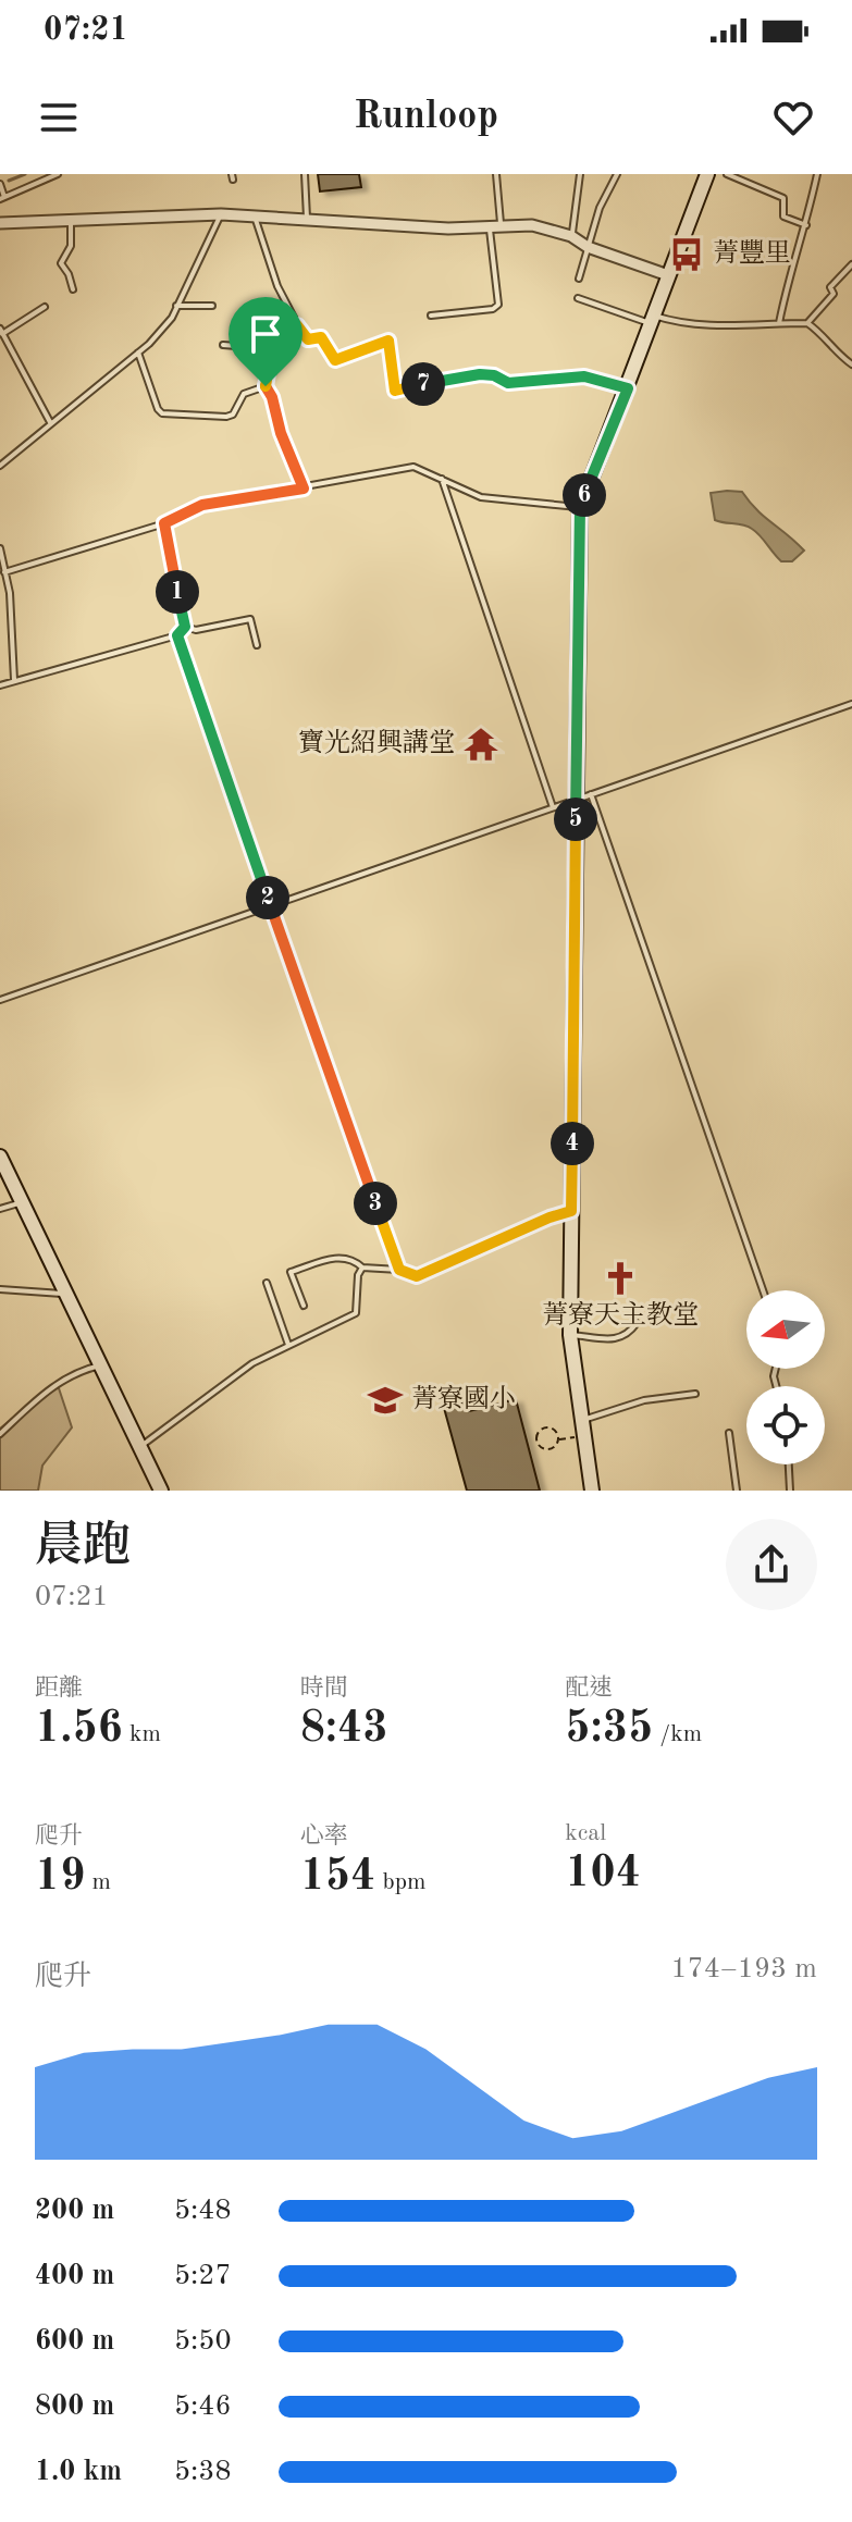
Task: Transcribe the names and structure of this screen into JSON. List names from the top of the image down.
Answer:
{
  "places": {
    "bus stop": ["菁豐里"],
    "temple": ["寶光紹興講堂"],
    "church": ["菁寮天主教堂"],
    "school or university": ["菁寮國小"]
  },
  "north": "left",
  "page": {
    "status": "07:21",
    "header": "Runloop",
    "pins": [
      "7",
      "6",
      "1",
      "5",
      "2",
      "4",
      "3"
    ],
    "heading": ["晨跑", "07:21"],
    "stats": [
      ["距離", "1.56 km"],
      ["時間", "8:43"],
      ["配速", "5:35 /km"],
      ["爬升", "19 m"],
      ["心率", "154 bpm"],
      ["kcal", "104"]
    ],
    "chart": ["爬升", "174–193 m"],
    "list": [
      {
        "name": "200 m",
        "note": "5:48"
      },
      {
        "name": "400 m",
        "note": "5:27"
      },
      {
        "name": "600 m",
        "note": "5:50"
      },
      {
        "name": "800 m",
        "note": "5:46"
      },
      {
        "name": "1.0 km",
        "note": "5:38"
      }
    ]
  }
}
